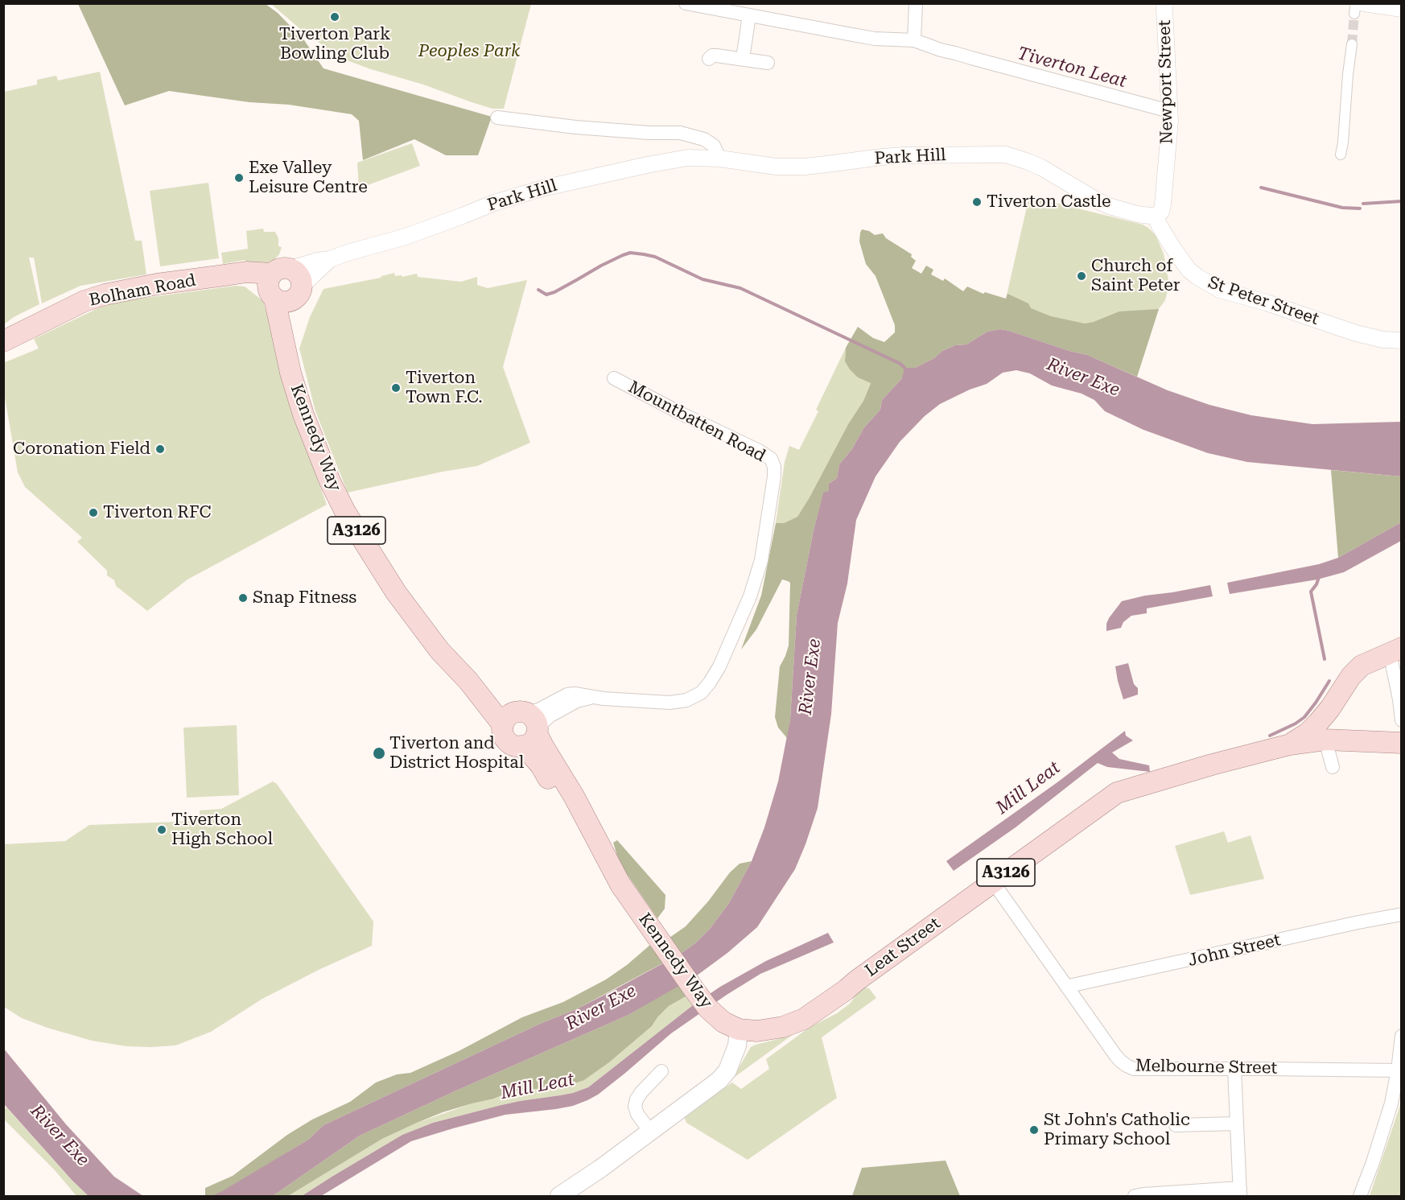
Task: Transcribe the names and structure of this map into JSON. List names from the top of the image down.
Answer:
{
  "streets": {
    "main road": [
      "Bolham Road",
      "Kennedy Way",
      "A3126",
      "Leat Street"
    ],
    "street": [
      "Newport Street",
      "Park Hill",
      "St Peter Street",
      "Mountbatten Road",
      "John Street",
      "Melbourne Street"
    ]
  },
  "crossings": [
    ["Newport Street", "Park Hill"],
    ["Newport Street", "St Peter Street"],
    ["Park Hill", "Bolham Road"],
    ["Park Hill", "St Peter Street"],
    ["Park Hill", "Kennedy Way"],
    ["Bolham Road", "Kennedy Way"],
    ["Mountbatten Road", "Kennedy Way"],
    ["Mountbatten Road", "A3126"],
    ["Kennedy Way", "A3126"],
    ["Kennedy Way", "Leat Street"],
    ["A3126", "Leat Street"],
    ["Leat Street", "Melbourne Street"],
    ["John Street", "Melbourne Street"]
  ],
  "water": ["Tiverton Leat", "River Exe", "Mill Leat"],
  "parks": ["Peoples Park"],
  "places": [
    "Tiverton Park Bowling Club",
    "Exe Valley Leisure Centre",
    "Tiverton Castle",
    "Church of Saint Peter",
    "Tiverton Town F.C.",
    "Coronation Field",
    "Tiverton RFC",
    "Snap Fitness",
    "Tiverton and District Hospital",
    "Tiverton High School",
    "St John's Catholic Primary School"
  ]
}
